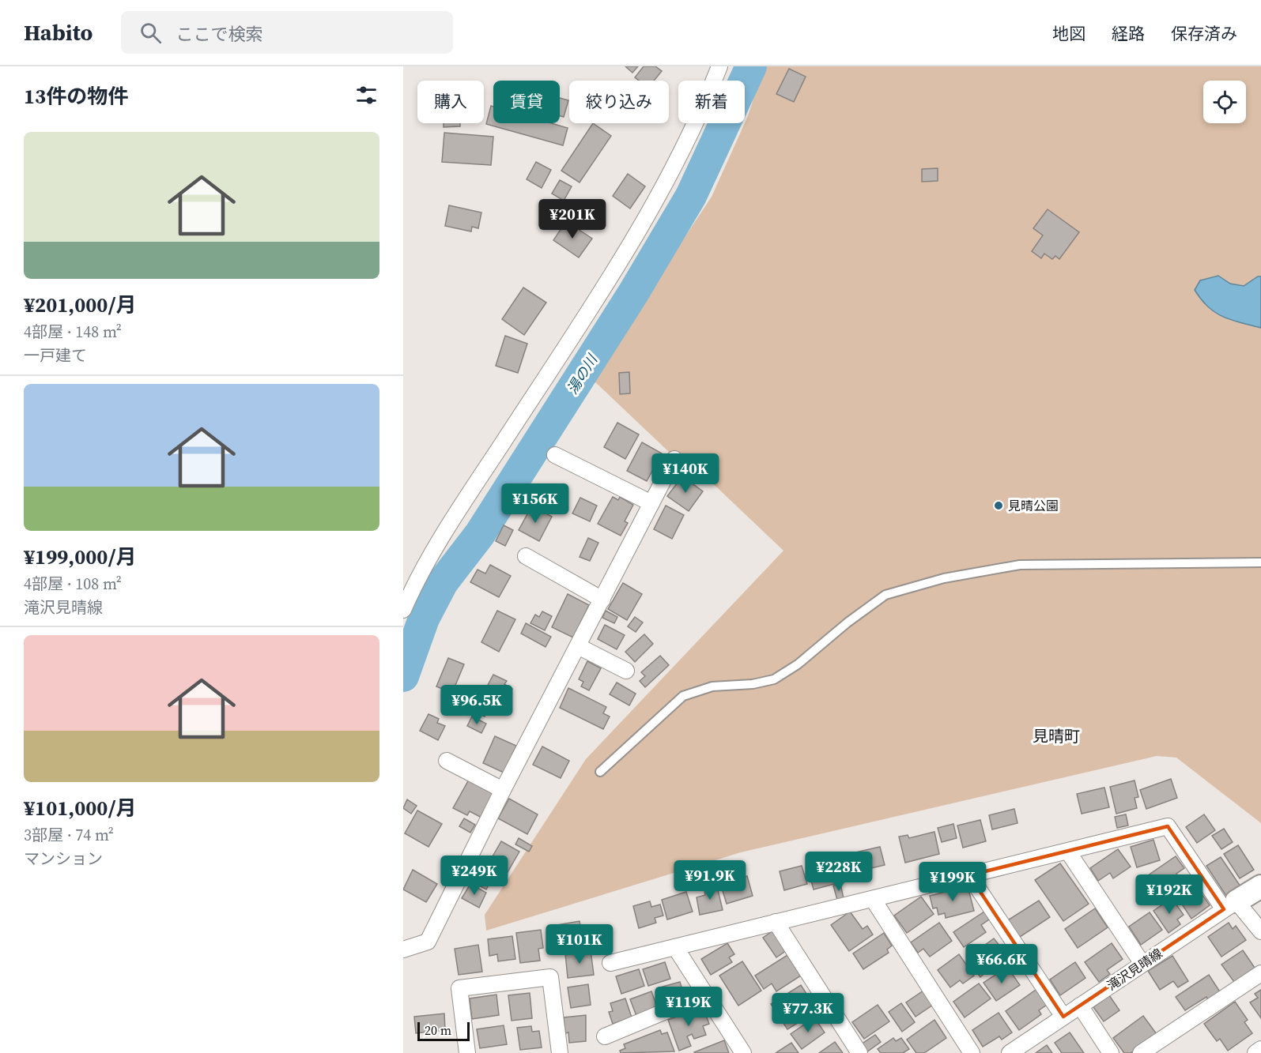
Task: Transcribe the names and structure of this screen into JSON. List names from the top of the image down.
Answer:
{
  "streets": {
    "street": ["滝沢見晴線"]
  },
  "districts": ["見晴町"],
  "water": ["湯の川"],
  "places": ["見晴公園"],
  "scale_bar": "20 m",
  "page": {
    "header": "Habito",
    "search": "ここで検索",
    "nav": ["地図", "経路", "保存済み"],
    "heading": "13件の物件",
    "chip": [
      "購入",
      "賃貸",
      "絞り込み",
      "新着"
    ],
    "list": [
      {
        "name": "¥201,000/月",
        "note": "4部屋 · 148 m² · 一戸建て"
      },
      {
        "name": "¥199,000/月",
        "note": "4部屋 · 108 m² · 滝沢見晴線"
      },
      {
        "name": "¥101,000/月",
        "note": "3部屋 · 74 m² · マンション"
      }
    ],
    "price": [
      "¥201K",
      "¥140K",
      "¥156K",
      "¥96.5K",
      "¥228K",
      "¥249K",
      "¥91.9K",
      "¥199K",
      "¥192K",
      "¥101K",
      "¥66.6K",
      "¥119K",
      "¥77.3K"
    ],
    "scale": "20 m"
  }
}
